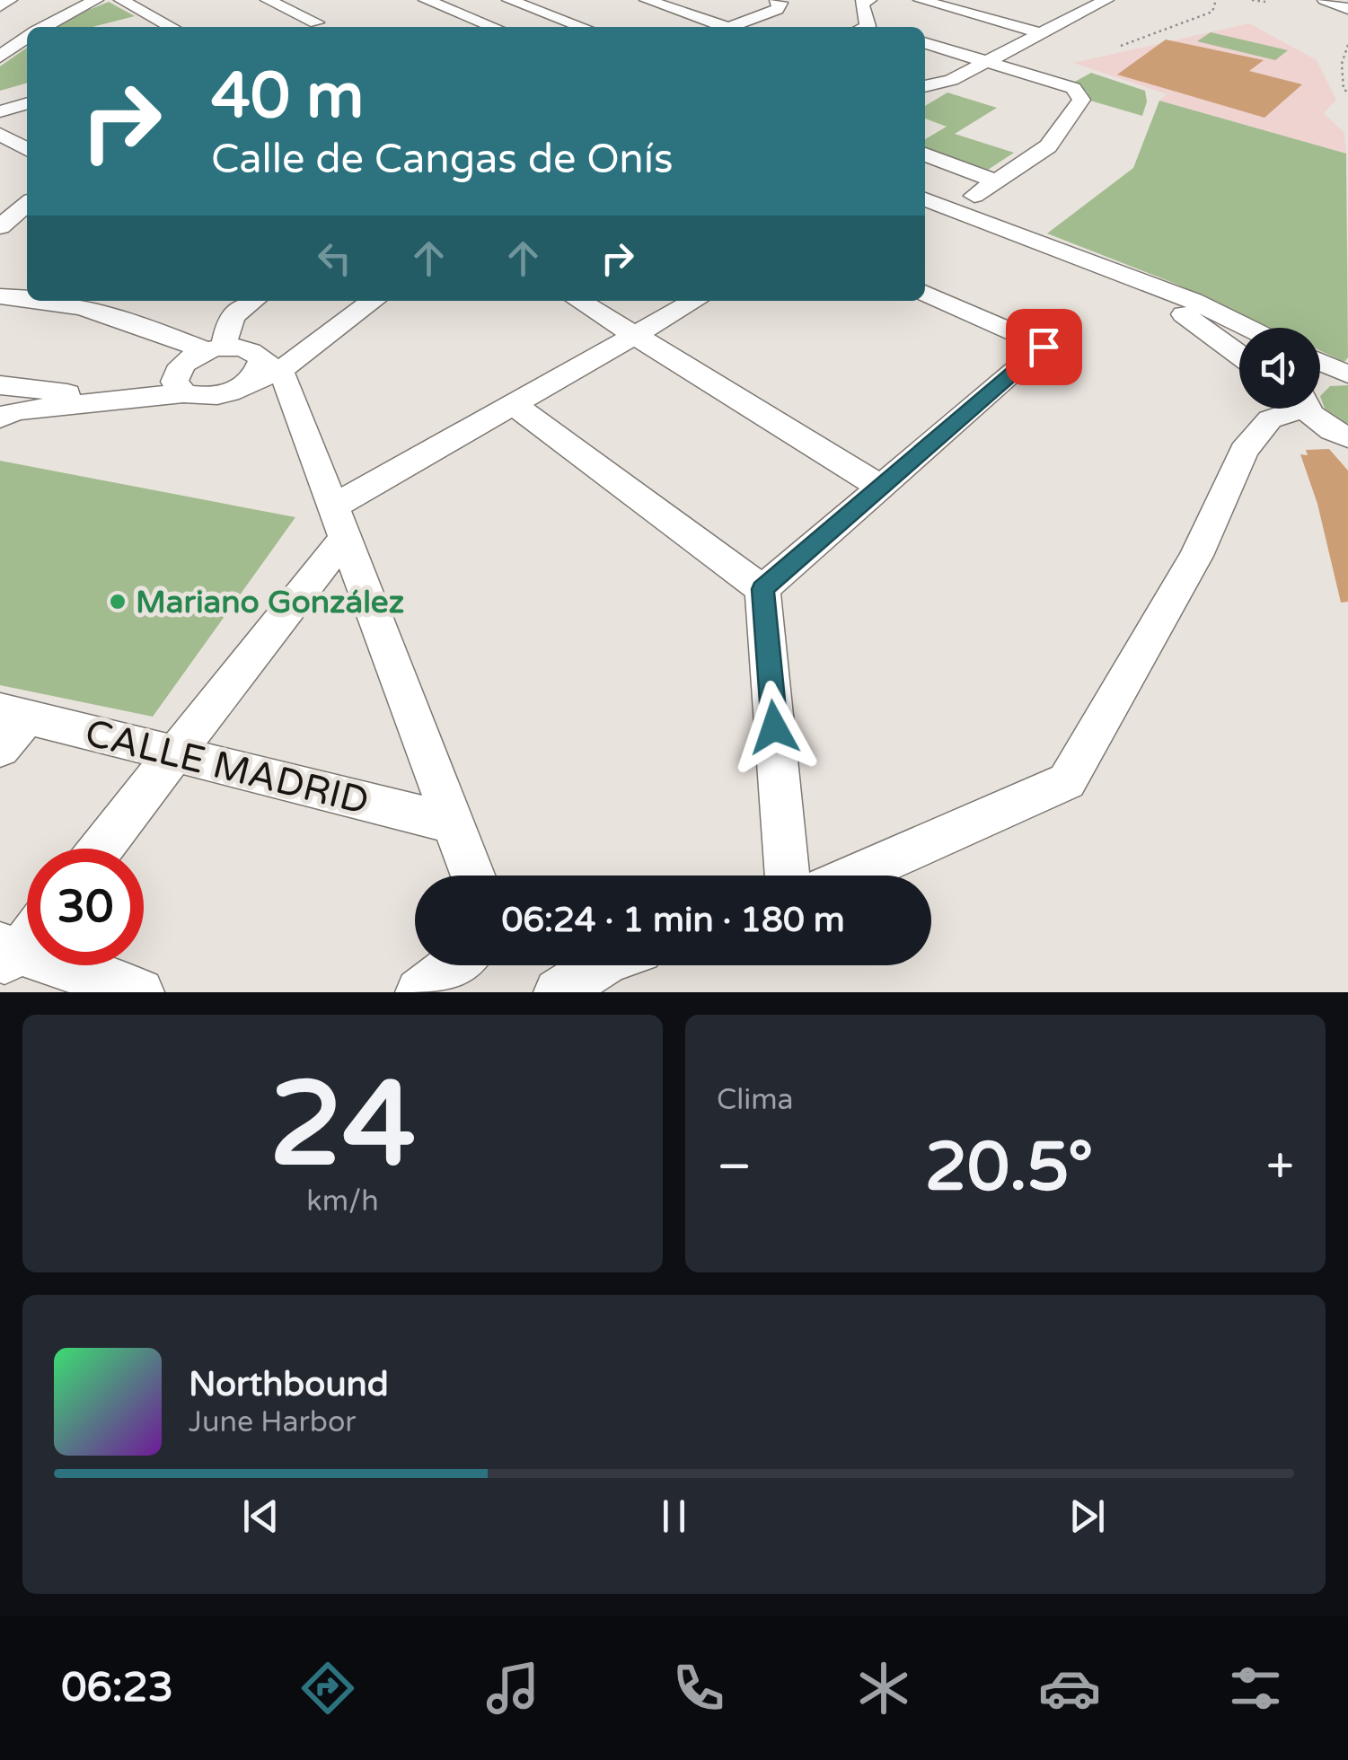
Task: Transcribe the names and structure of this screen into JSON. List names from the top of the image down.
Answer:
{
  "streets": {
    "street": ["CALLE MADRID"]
  },
  "places": ["Mariano González"],
  "page": {
    "turn": ["40 m", "Calle de Cangas de Onís"],
    "limit": "30",
    "trip": "06:24 · 1 min · 180 m",
    "tile": [
      ["24", "km/h"],
      "Clima"
    ],
    "heat": ["−", "20.5°", "+"],
    "song": ["Northbound", "June Harbor"],
    "tabs": "06:23"
  }
}
